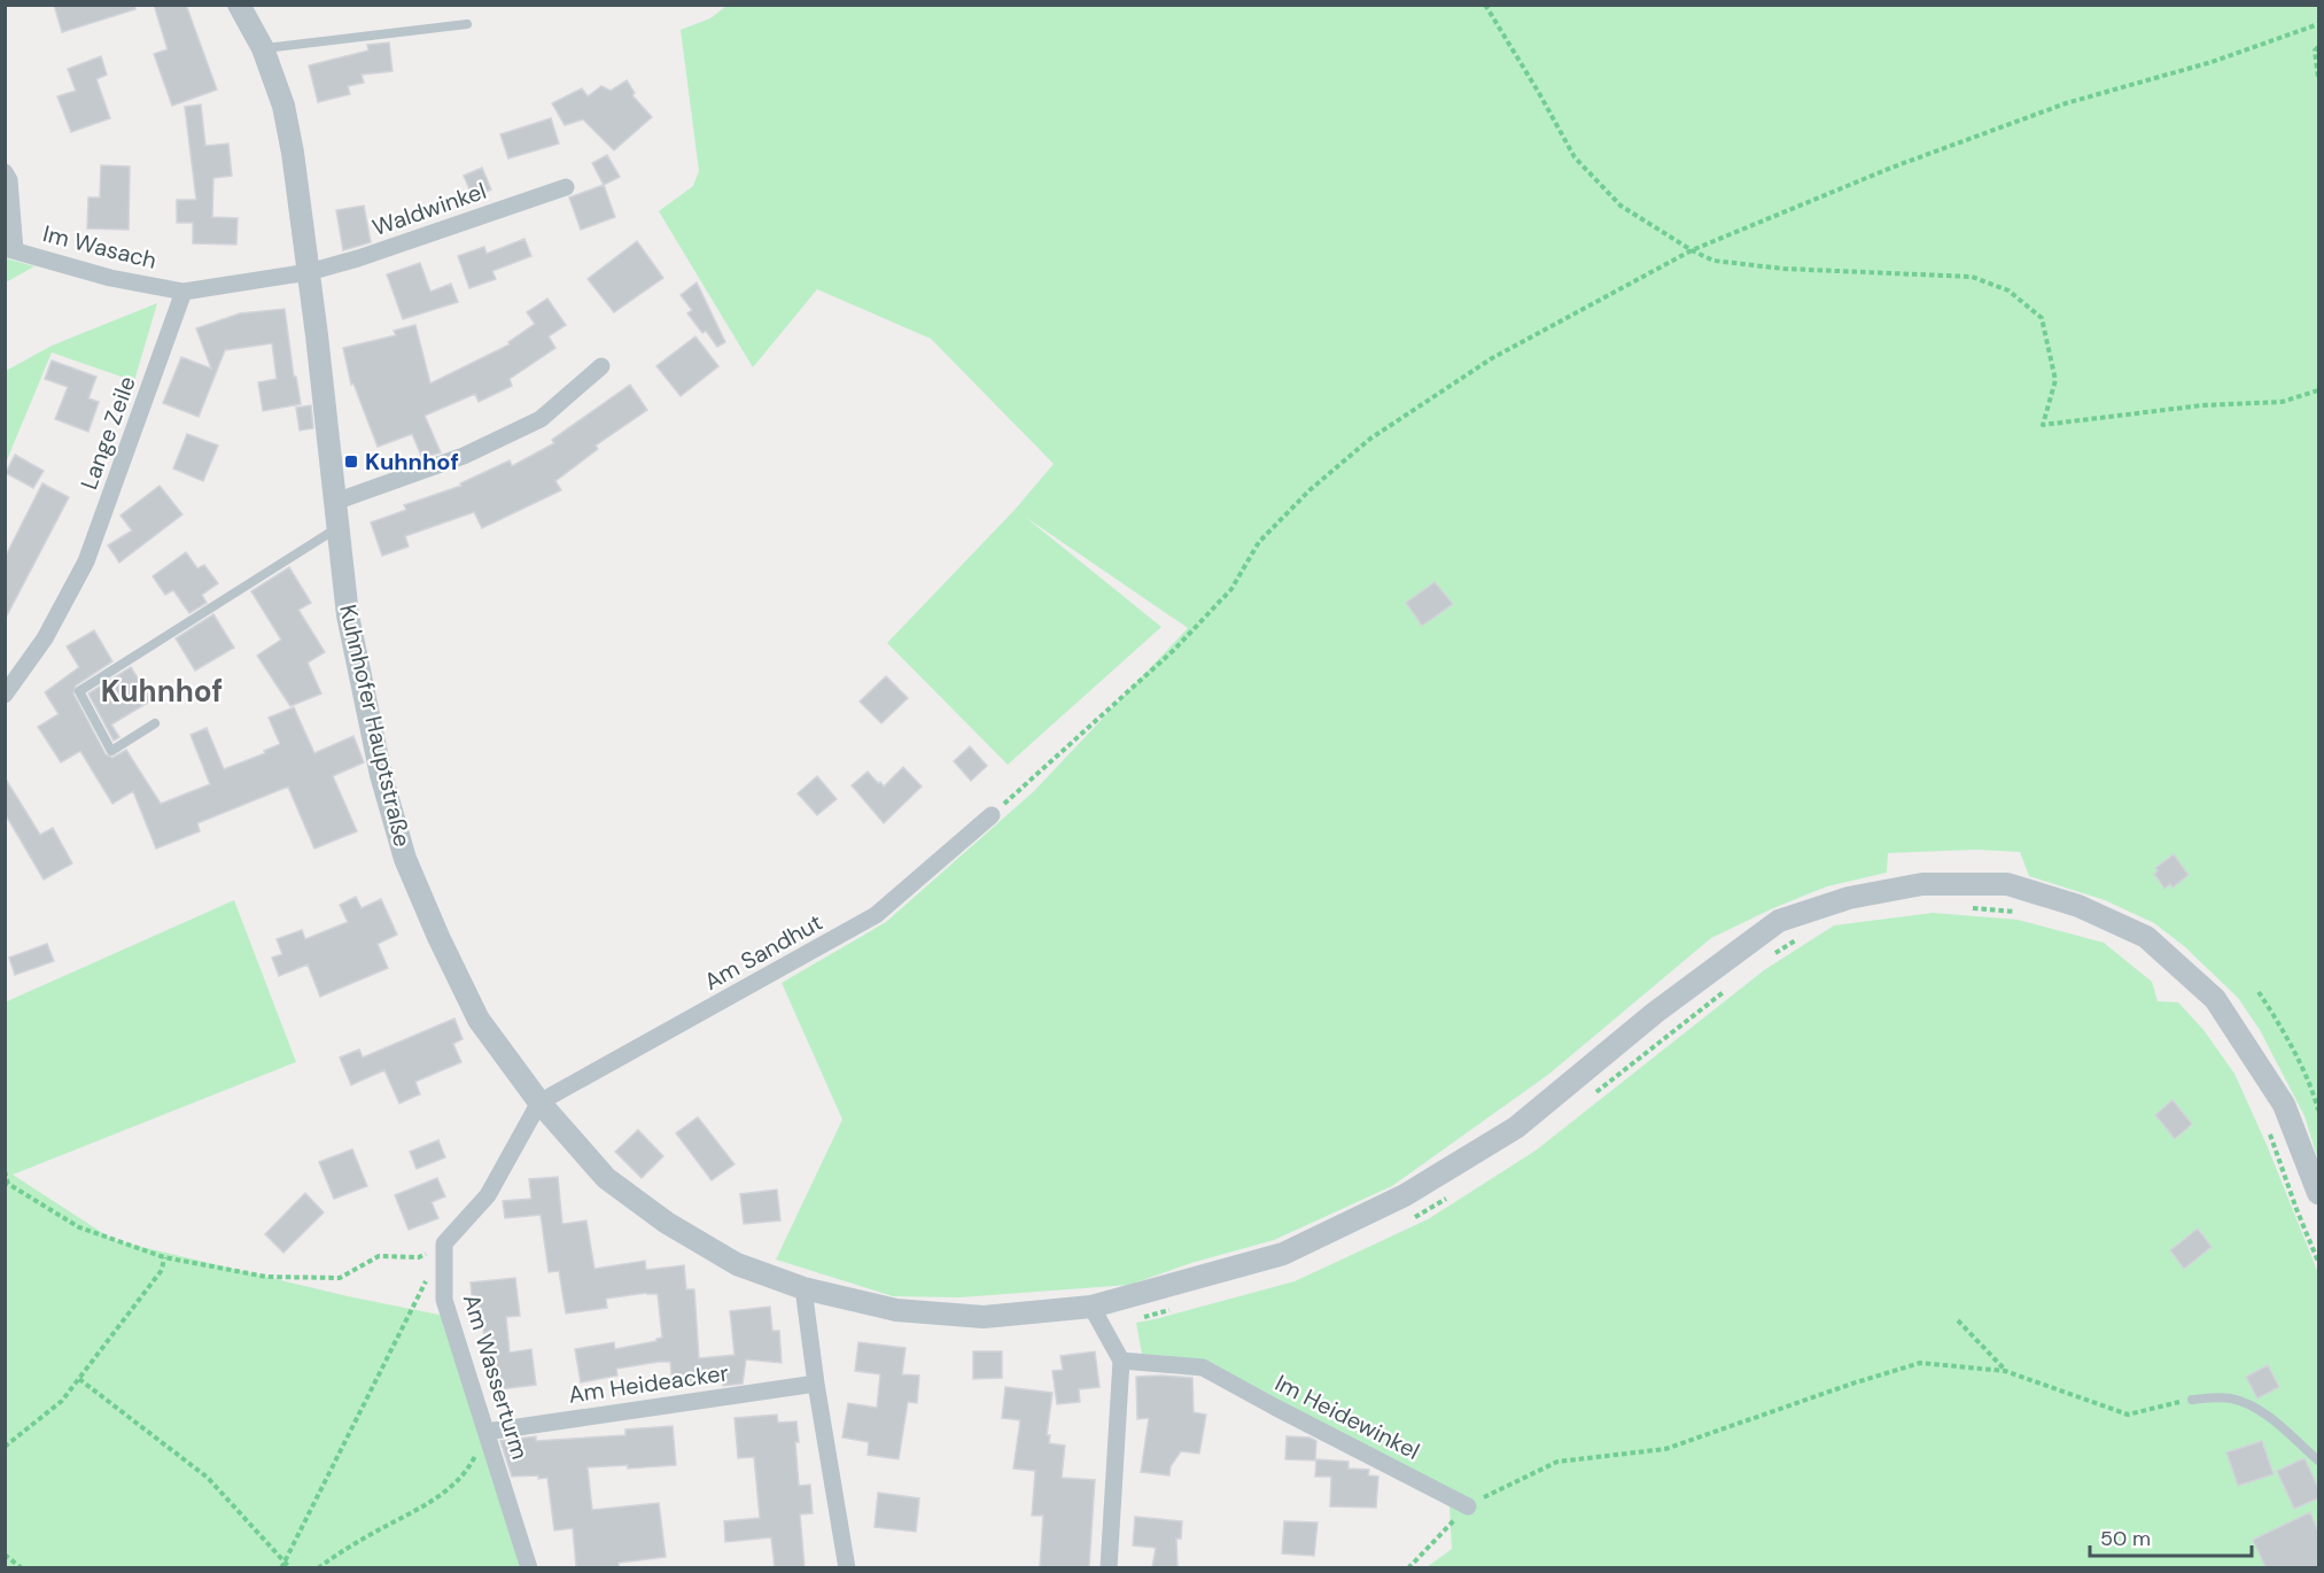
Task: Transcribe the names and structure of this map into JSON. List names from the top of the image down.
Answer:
{
  "streets": {
    "street": [
      "Waldwinkel",
      "Im Wasach",
      "Lange Zeile",
      "Kuhnhofer Hauptstraße",
      "Am Sandhut",
      "Am Wasserturm",
      "Am Heideacker",
      "Im Heidewinkel"
    ]
  },
  "crossings": [
    ["Waldwinkel", "Kuhnhofer Hauptstraße"],
    ["Im Wasach", "Lange Zeile"],
    ["Kuhnhofer Hauptstraße", "Am Sandhut"],
    ["Am Wasserturm", "Am Heideacker"]
  ],
  "districts": ["Kuhnhof"],
  "places": {
    "transit": ["Kuhnhof"]
  },
  "scale_bar": "50 m"
}
